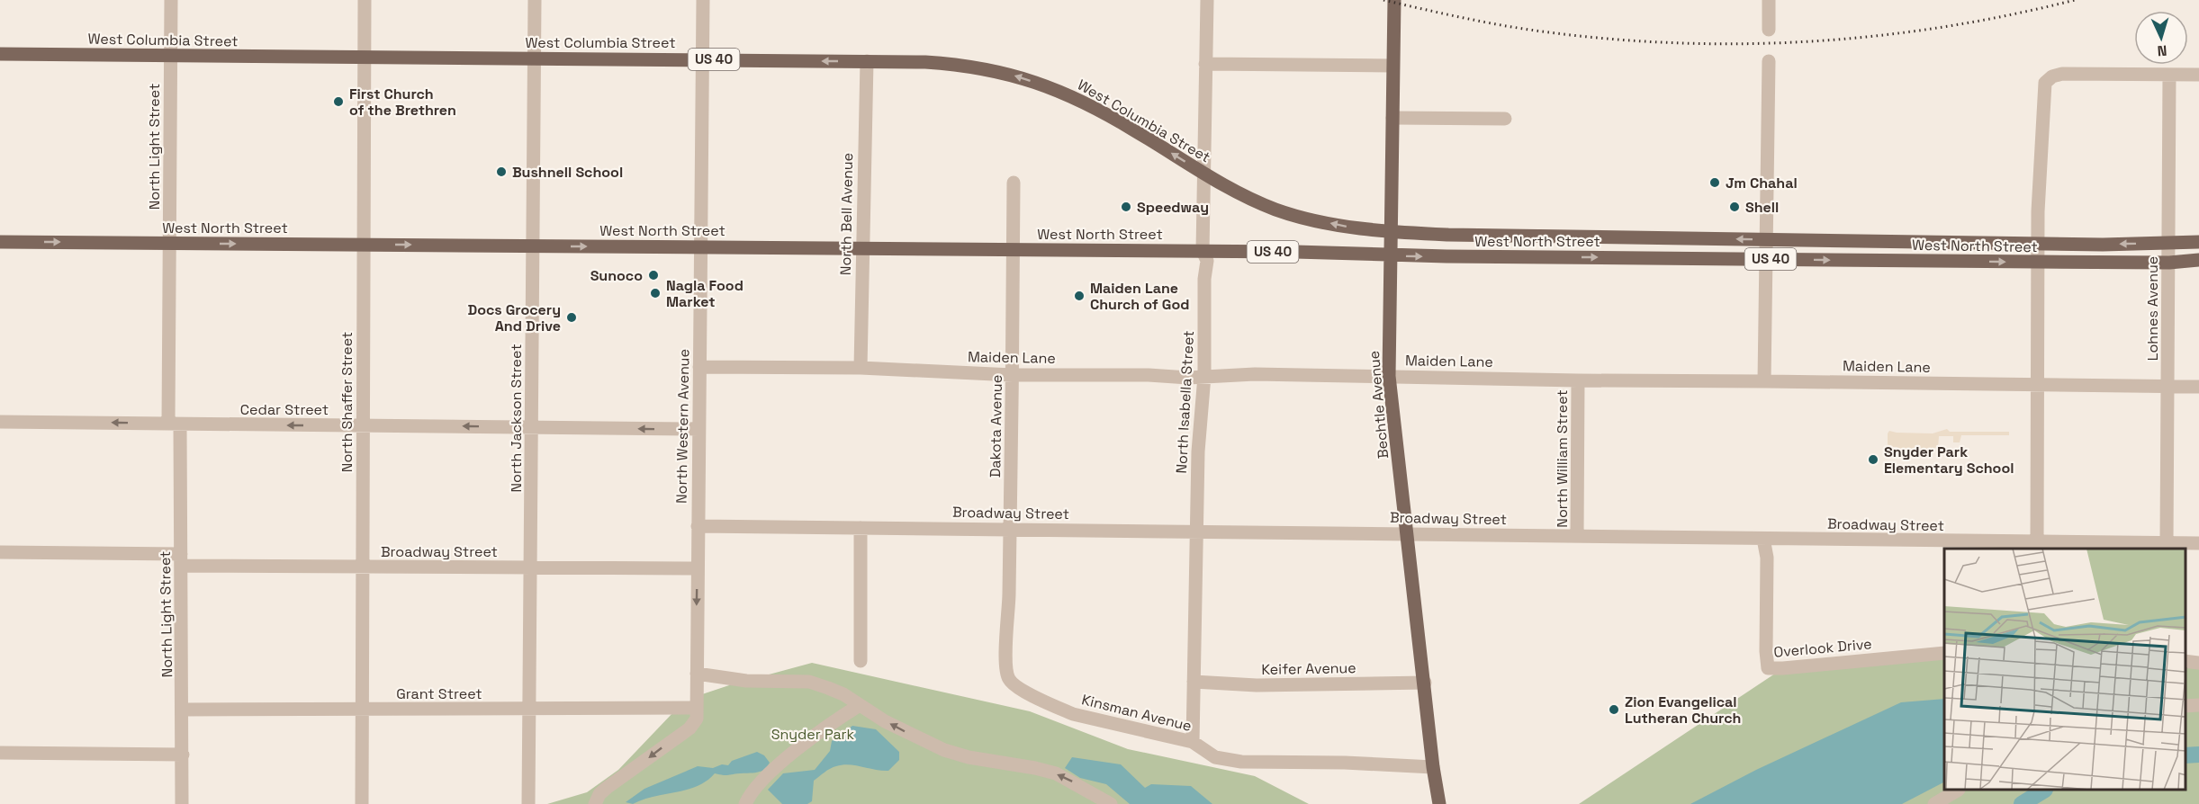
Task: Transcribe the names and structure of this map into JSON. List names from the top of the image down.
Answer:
{
  "streets": {
    "main road": [
      "West Columbia Street",
      "US 40",
      "West North Street",
      "Bechtle Avenue"
    ],
    "street": [
      "North Light Street",
      "North Bell Avenue",
      "Lohnes Avenue",
      "Maiden Lane",
      "North Shaffer Street",
      "North Isabella Street",
      "Cedar Street",
      "North Jackson Street",
      "North Western Avenue",
      "Dakota Avenue",
      "North William Street",
      "Broadway Street",
      "Overlook Drive",
      "Keifer Avenue",
      "Grant Street",
      "Kinsman Avenue"
    ]
  },
  "crossings": [
    ["West Columbia Street", "North Light Street"],
    ["West Columbia Street", "North Bell Avenue"],
    ["West Columbia Street", "West North Street"],
    ["West Columbia Street", "North Shaffer Street"],
    ["West Columbia Street", "North Isabella Street"],
    ["West Columbia Street", "Bechtle Avenue"],
    ["West Columbia Street", "North Jackson Street"],
    ["West Columbia Street", "North Western Avenue"],
    ["North Light Street", "West North Street"],
    ["North Light Street", "Cedar Street"],
    ["North Light Street", "Broadway Street"],
    ["North Light Street", "Grant Street"],
    ["North Bell Avenue", "West North Street"],
    ["North Bell Avenue", "Maiden Lane"],
    ["West North Street", "Lohnes Avenue"],
    ["West North Street", "North Shaffer Street"],
    ["West North Street", "North Isabella Street"],
    ["West North Street", "Bechtle Avenue"],
    ["West North Street", "North Jackson Street"],
    ["West North Street", "North Western Avenue"],
    ["West North Street", "Dakota Avenue"],
    ["Lohnes Avenue", "Maiden Lane"],
    ["Lohnes Avenue", "Broadway Street"],
    ["Maiden Lane", "North Isabella Street"],
    ["Maiden Lane", "Bechtle Avenue"],
    ["Maiden Lane", "North Western Avenue"],
    ["Maiden Lane", "Dakota Avenue"],
    ["Maiden Lane", "North William Street"],
    ["North Shaffer Street", "Cedar Street"],
    ["North Shaffer Street", "Broadway Street"],
    ["North Shaffer Street", "Grant Street"],
    ["North Isabella Street", "Broadway Street"],
    ["North Isabella Street", "Keifer Avenue"],
    ["North Isabella Street", "Kinsman Avenue"],
    ["Bechtle Avenue", "Broadway Street"],
    ["Bechtle Avenue", "Keifer Avenue"],
    ["Bechtle Avenue", "Kinsman Avenue"],
    ["Cedar Street", "North Jackson Street"],
    ["Cedar Street", "North Western Avenue"],
    ["North Jackson Street", "Broadway Street"],
    ["North Jackson Street", "Grant Street"],
    ["North Western Avenue", "Broadway Street"],
    ["North Western Avenue", "Grant Street"],
    ["Dakota Avenue", "Broadway Street"],
    ["Dakota Avenue", "Kinsman Avenue"],
    ["North William Street", "Broadway Street"],
    ["Broadway Street", "Overlook Drive"]
  ],
  "one_way": ["West Columbia Street", "Cedar Street"],
  "parks": ["Snyder Park"],
  "places": [
    "First Church of the Brethren",
    "Bushnell School",
    "Jm Chahal",
    "Speedway",
    "Shell",
    "Sunoco",
    "Nagla Food Market",
    "Maiden Lane Church of God",
    "Docs Grocery And Drive",
    "Snyder Park Elementary School",
    "Zion Evangelical Lutheran Church"
  ],
  "north": "bottom"
}
